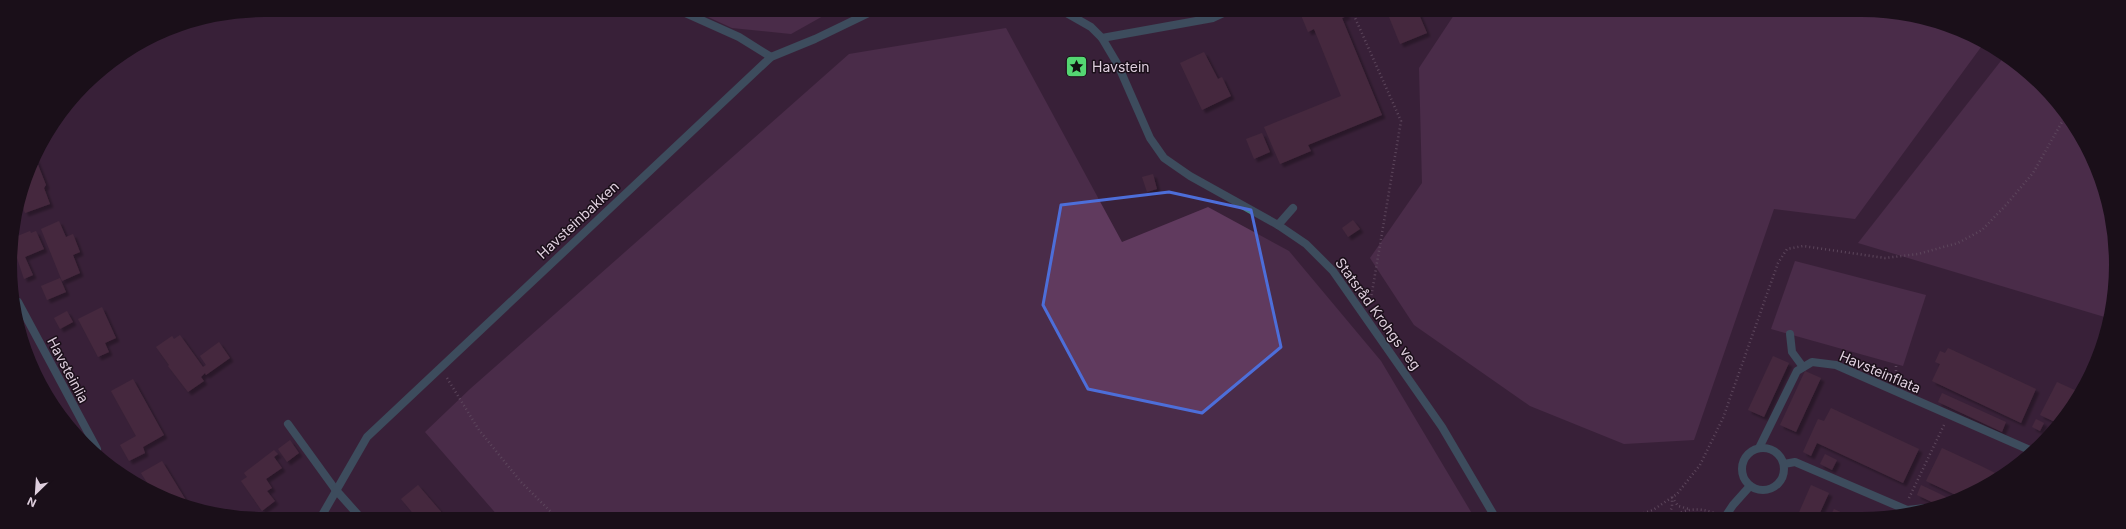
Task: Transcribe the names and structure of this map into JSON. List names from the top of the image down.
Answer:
{
  "streets": {
    "street": [
      "Havsteinbakken",
      "Statsråd Krohgs veg",
      "Havsteinlia",
      "Havsteinflata"
    ]
  },
  "places": {
    "place": ["Havstein"]
  },
  "north": "bottom left"
}
